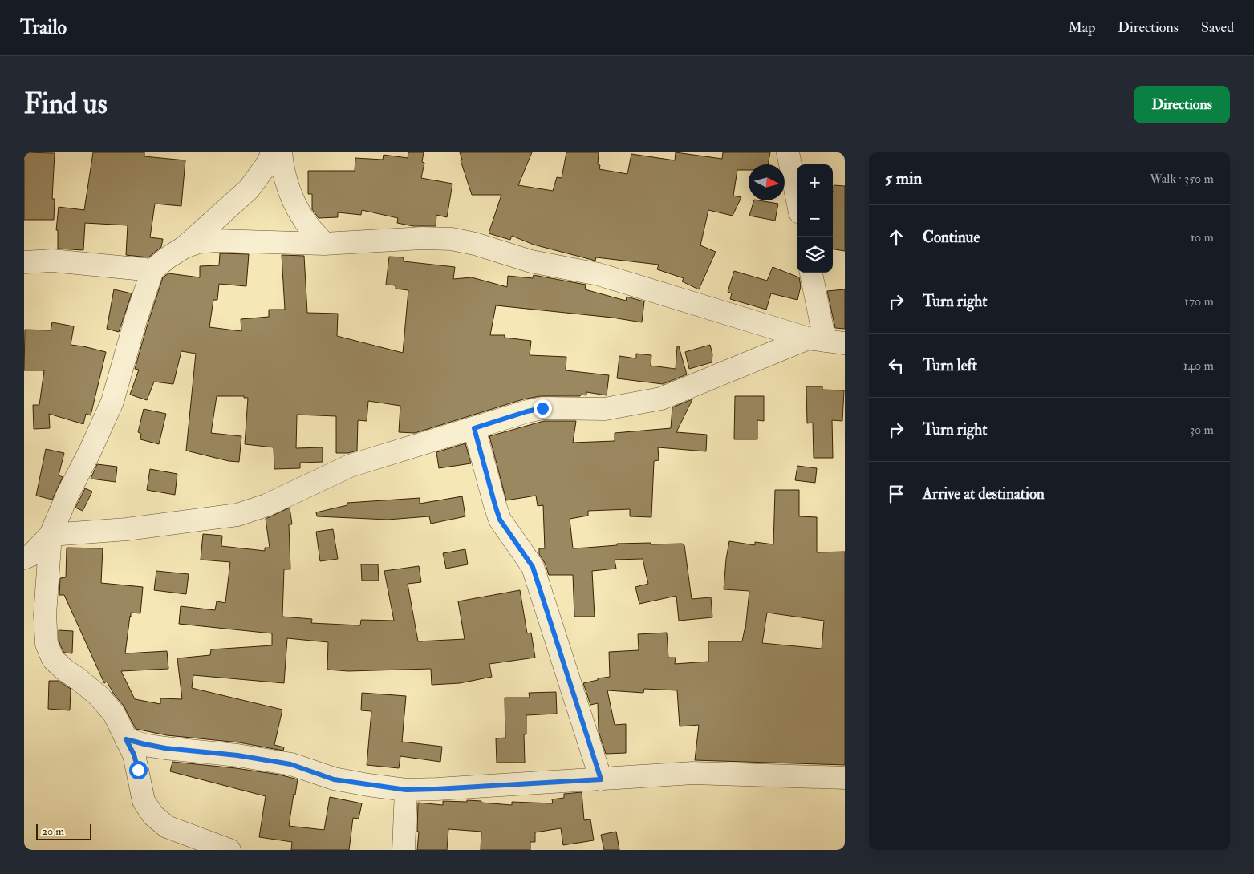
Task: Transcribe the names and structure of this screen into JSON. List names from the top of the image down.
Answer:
{
  "scale_bar": "20 m",
  "north": "right",
  "page": {
    "header": "Trailo",
    "nav": ["Map", "Directions", "Saved"],
    "buttons": "Directions",
    "title": "Find us",
    "heading": ["5 min", "Walk · 350 m"],
    "map_buttons": ["+", "−"],
    "list": [
      ["Continue", "10 m"],
      ["Turn right", "170 m"],
      ["Turn left", "140 m"],
      ["Turn right", "30 m"],
      "Arrive at destination"
    ],
    "scale": "20 m"
  }
}
